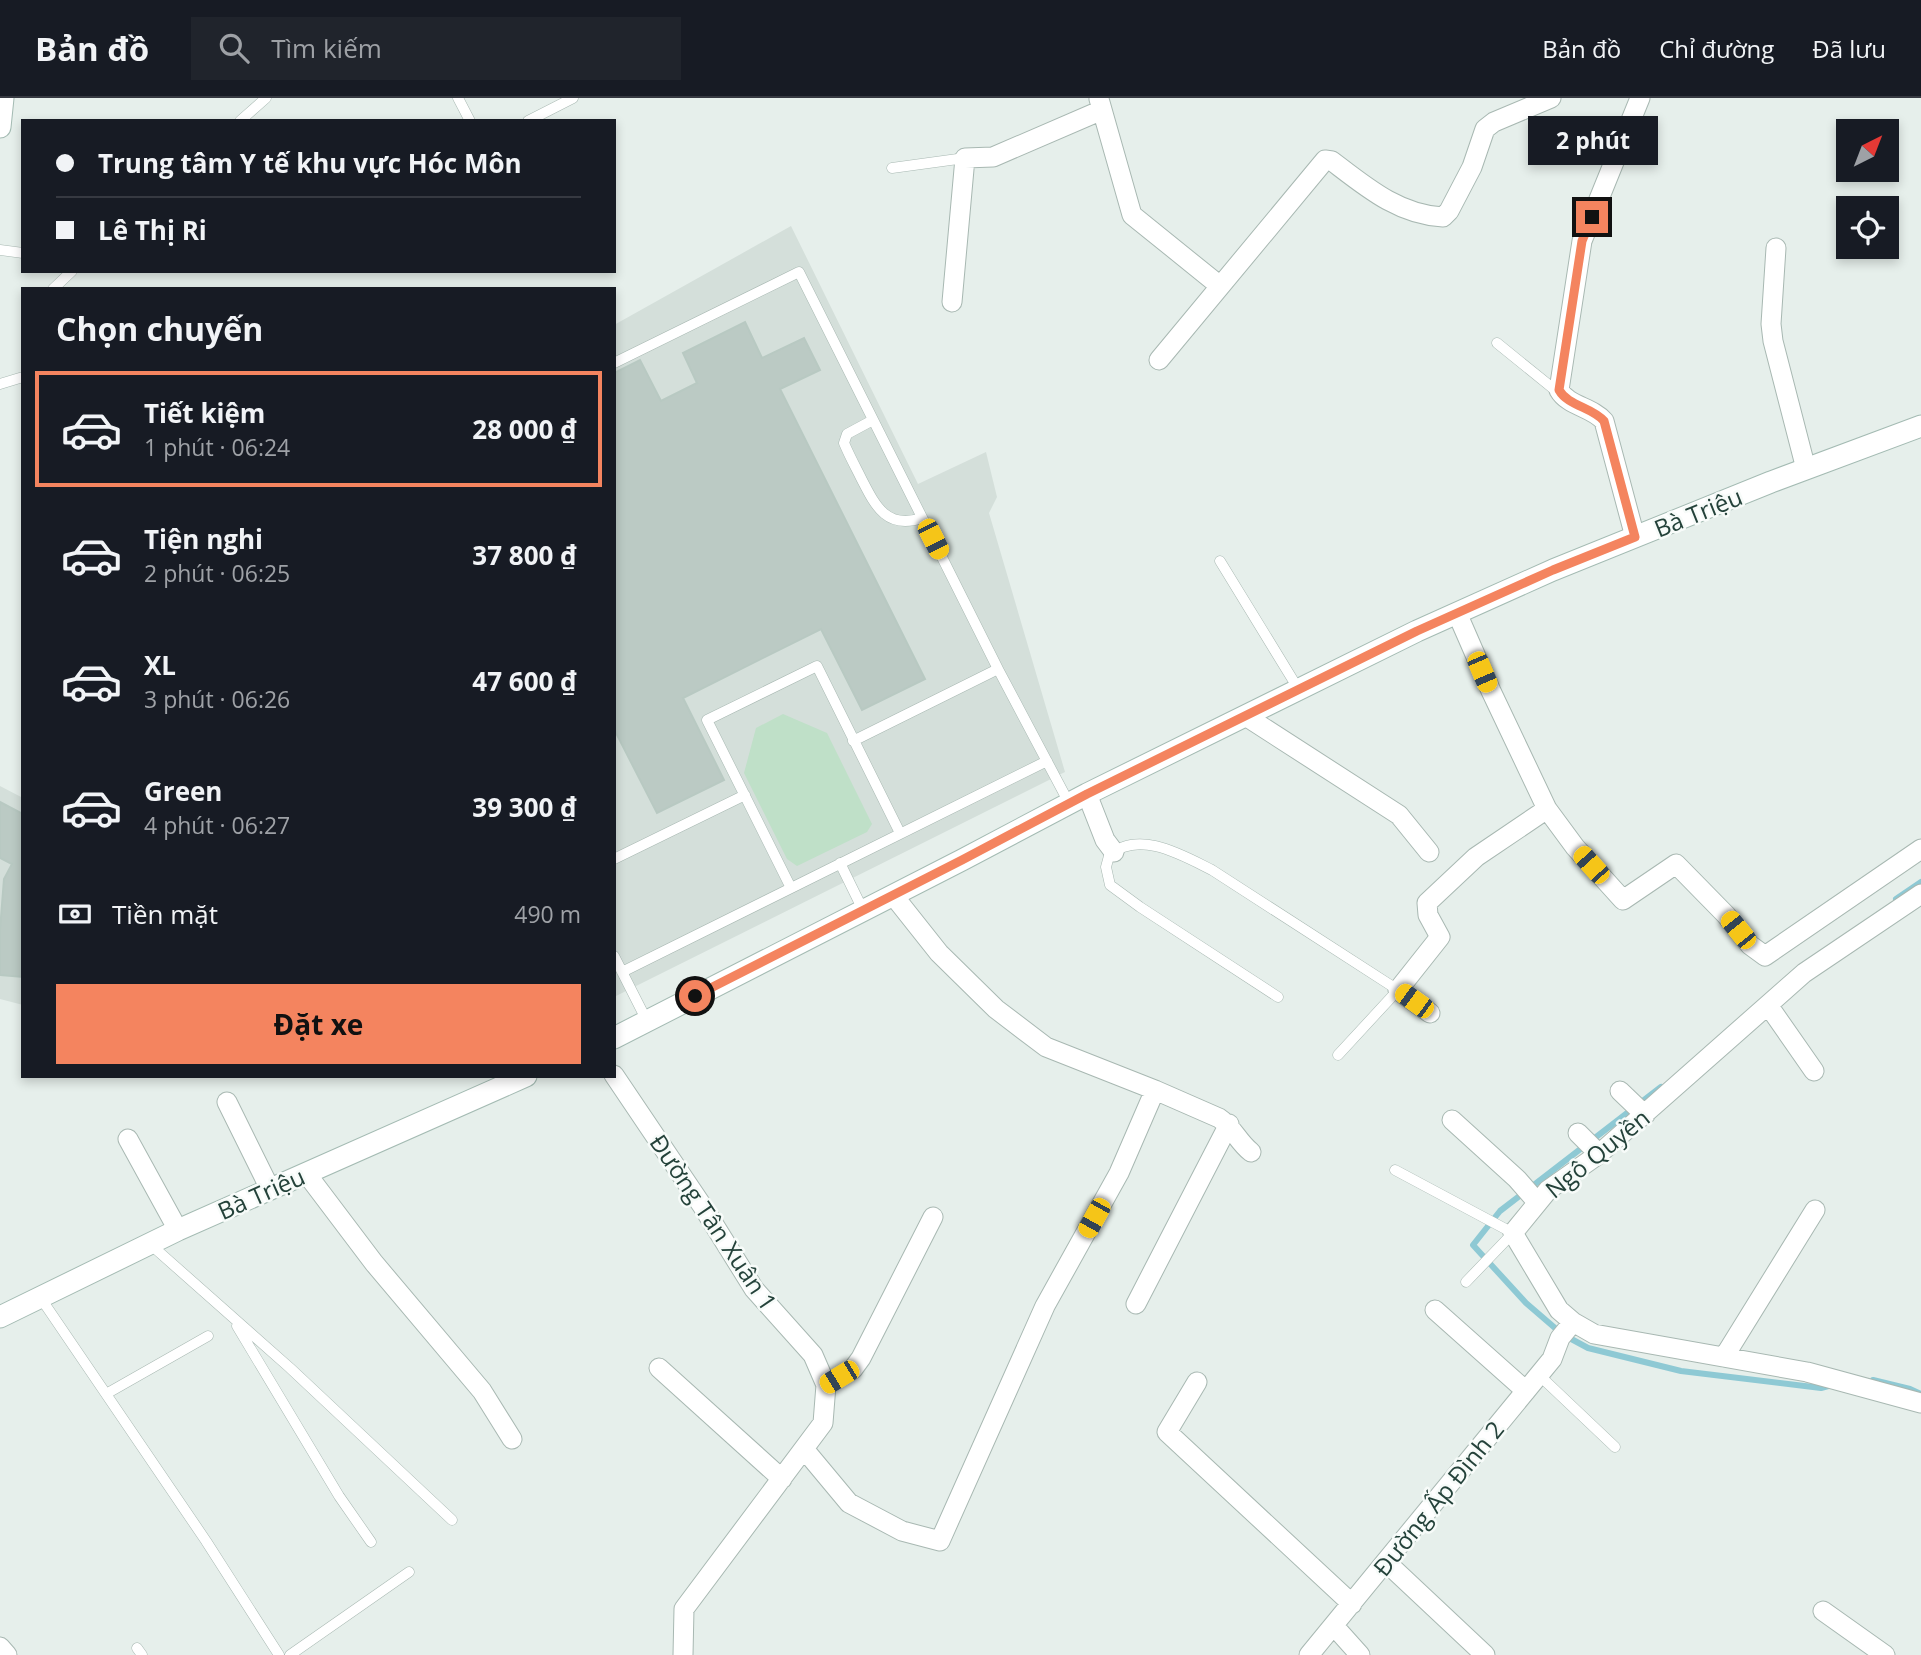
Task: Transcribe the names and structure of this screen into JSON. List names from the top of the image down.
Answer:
{
  "streets": {
    "street": [
      "Bà Triệu",
      "Ngô Quyền",
      "Đường Tân Xuân 1",
      "Đường Ấp Đình 2"
    ]
  },
  "north": "top right",
  "page": {
    "header": "Bản đồ",
    "search": "Tìm kiếm",
    "nav": ["Bản đồ", "Chỉ đường", "Đã lưu"],
    "bubble": "2 phút",
    "banner": ["Trung tâm Y tế khu vực Hóc Môn", "Lê Thị Ri"],
    "heading": "Chọn chuyến",
    "list": [
      {
        "name": "Tiết kiệm",
        "note": "1 phút · 06:24",
        "value": "28 000 ₫"
      },
      {
        "name": "Tiện nghi",
        "note": "2 phút · 06:25",
        "value": "37 800 ₫"
      },
      {
        "name": "XL",
        "note": "3 phút · 06:26",
        "value": "47 600 ₫"
      },
      {
        "name": "Green",
        "note": "4 phút · 06:27",
        "value": "39 300 ₫"
      }
    ],
    "pay": ["Tiền mặt", "490 m"],
    "buttons": "Đặt xe"
  }
}
